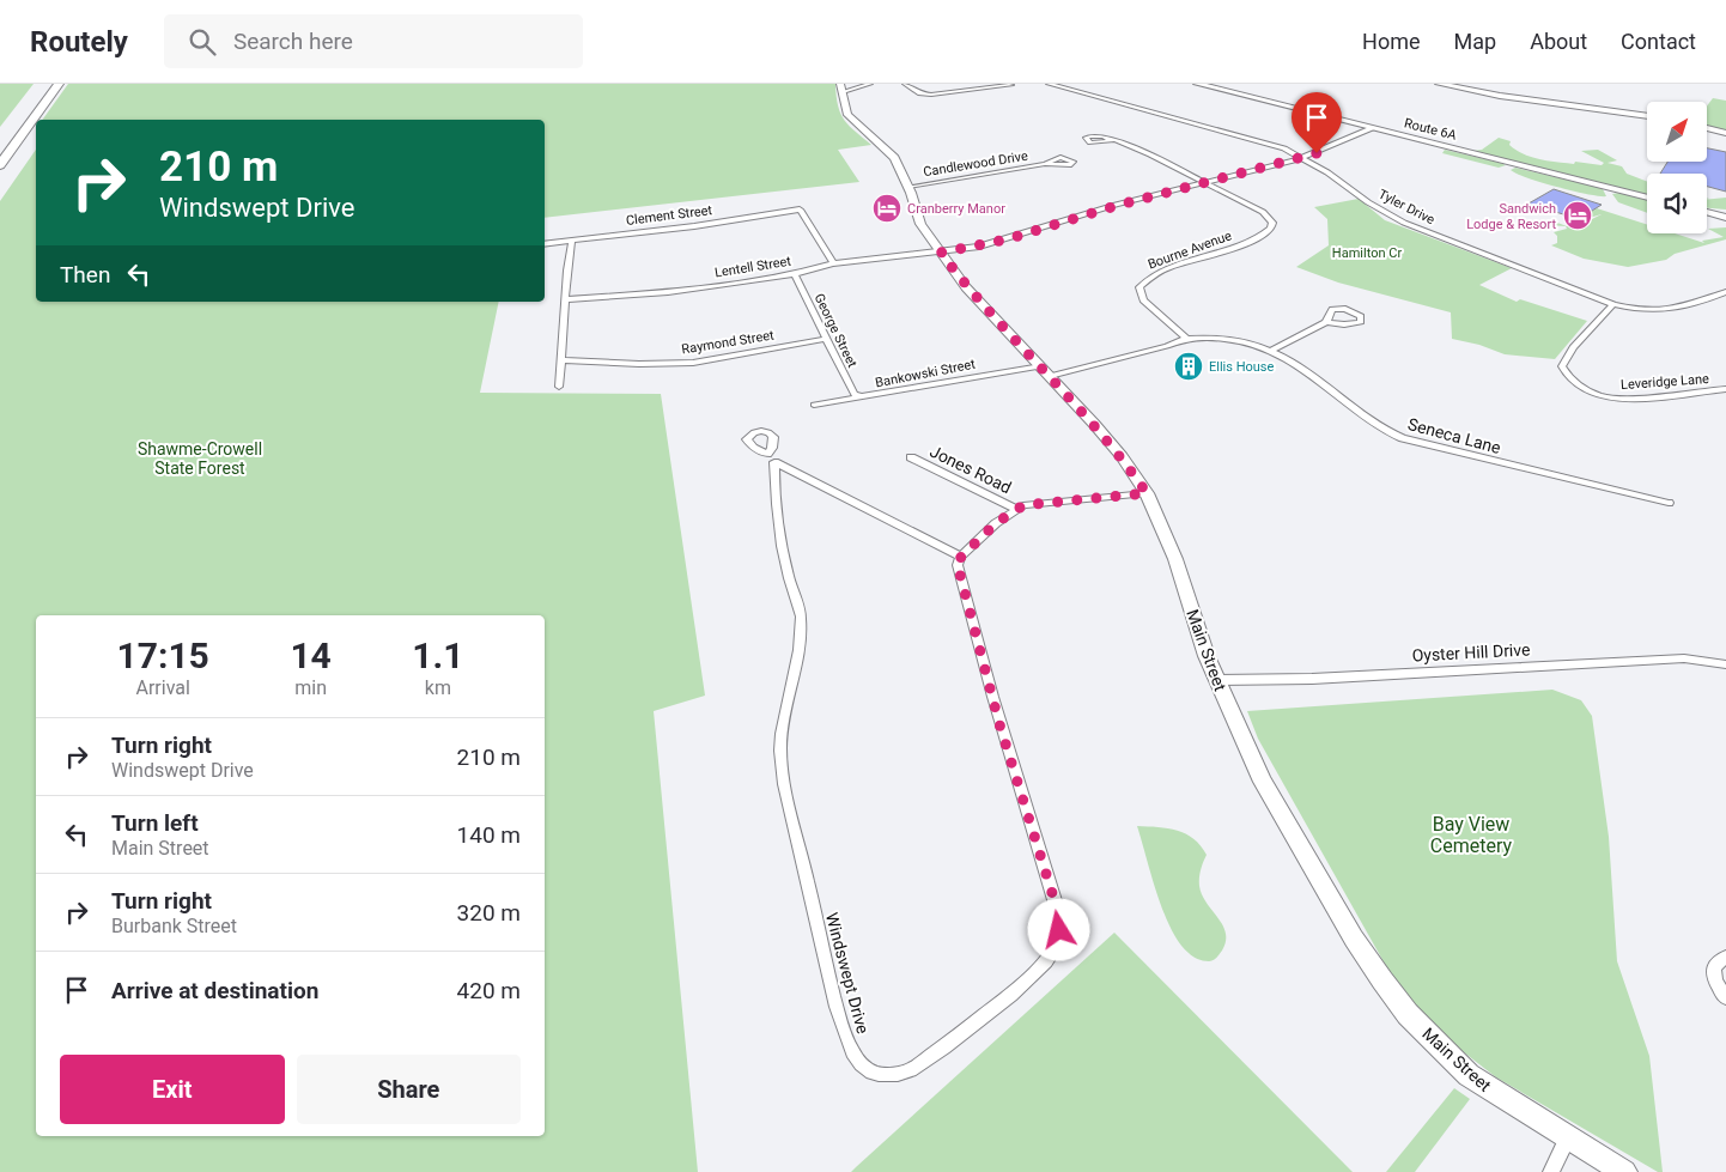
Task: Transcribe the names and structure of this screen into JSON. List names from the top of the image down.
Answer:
{
  "streets": {
    "main road": ["Route 6A", "Main Street"],
    "street": [
      "Candlewood Drive",
      "Tyler Drive",
      "Clement Street",
      "Bourne Avenue",
      "Lentell Street",
      "George Street",
      "Raymond Street",
      "Bankowski Street",
      "Leveridge Lane",
      "Seneca Lane",
      "Jones Road",
      "Oyster Hill Drive",
      "Windswept Drive"
    ]
  },
  "crossings": [
    ["Route 6A", "Lentell Street"],
    ["Candlewood Drive", "Main Street"],
    ["Tyler Drive", "Lentell Street"],
    ["Tyler Drive", "Leveridge Lane"],
    ["Clement Street", "Lentell Street"],
    ["Bourne Avenue", "Lentell Street"],
    ["Bourne Avenue", "Seneca Lane"],
    ["Lentell Street", "George Street"],
    ["Lentell Street", "Main Street"],
    ["George Street", "Raymond Street"],
    ["George Street", "Bankowski Street"],
    ["Bankowski Street", "Main Street"],
    ["Main Street", "Oyster Hill Drive"]
  ],
  "parks": ["Hamilton Cr", "Shawme-Crowell State Forest", "Bay View Cemetery"],
  "places": {
    "hotel": ["Cranberry Manor", "Sandwich Lodge & Resort"],
    "building": ["Ellis House"]
  },
  "north": "top right",
  "page": {
    "header": "Routely",
    "search": "Search here",
    "nav": [
      "Home",
      "Map",
      "About",
      "Contact"
    ],
    "turn": ["210 m", "Windswept Drive"],
    "then": "Then",
    "eta": [
      "17:15",
      "Arrival",
      "14",
      "min",
      "1.1",
      "km"
    ],
    "list": [
      {
        "name": "Turn right",
        "note": "Windswept Drive",
        "value": "210 m"
      },
      {
        "name": "Turn left",
        "note": "Main Street",
        "value": "140 m"
      },
      {
        "name": "Turn right",
        "note": "Burbank Street",
        "value": "320 m"
      },
      {
        "name": "Arrive at destination",
        "value": "420 m"
      }
    ],
    "buttons": ["Exit", "Share"]
  }
}
